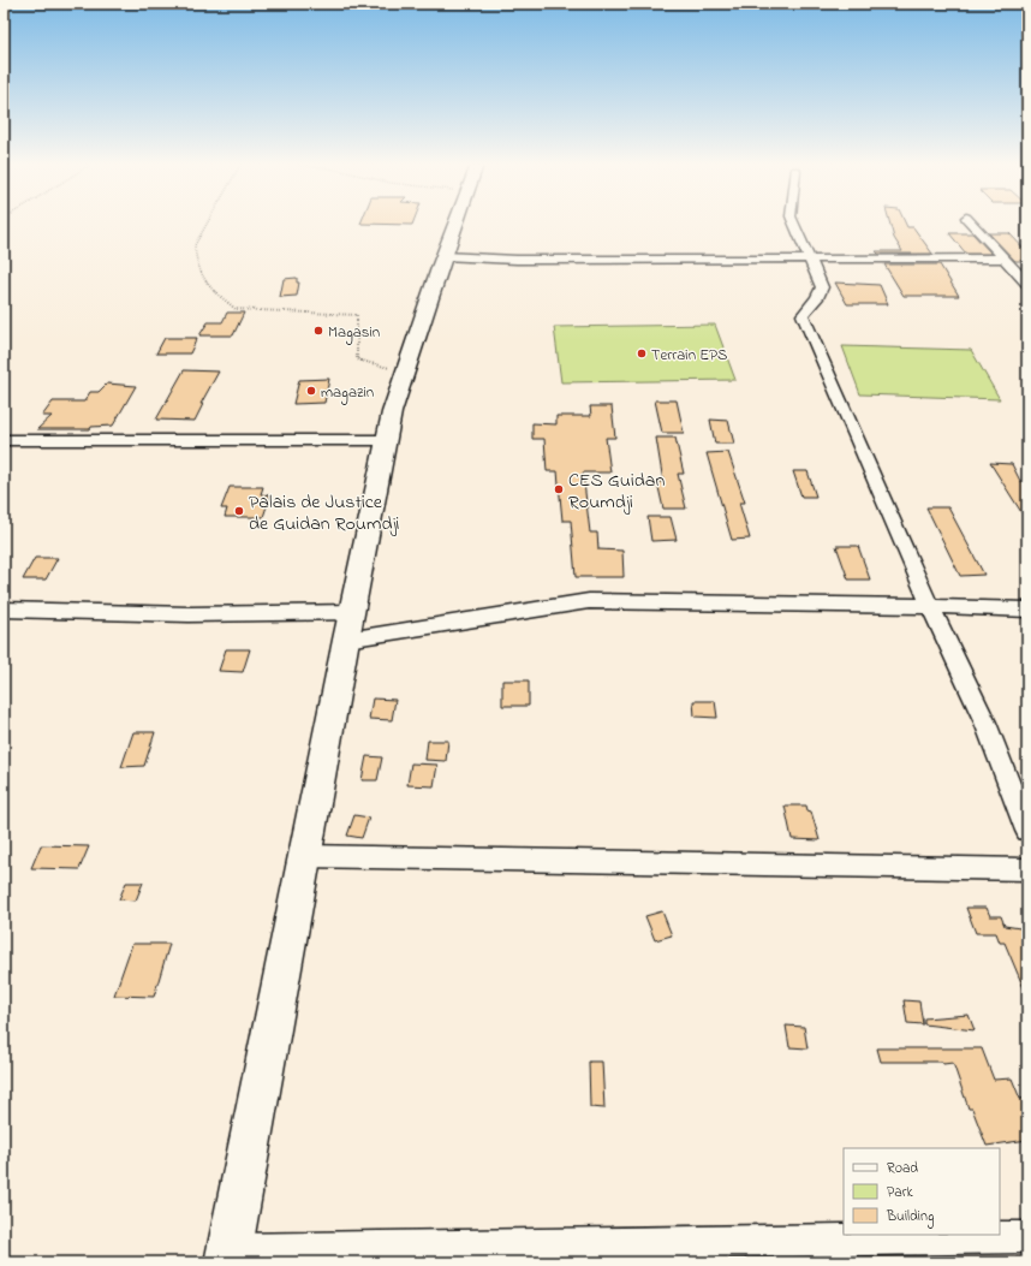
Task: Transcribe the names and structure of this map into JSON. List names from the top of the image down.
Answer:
{
  "places": [
    "Magasin",
    "Terrain EPS",
    "magazin",
    "CES Guidan Roumdji",
    "Palais de Justice de Guidan Roumdji"
  ],
  "legend": ["Road", "Park", "Building"]
}
